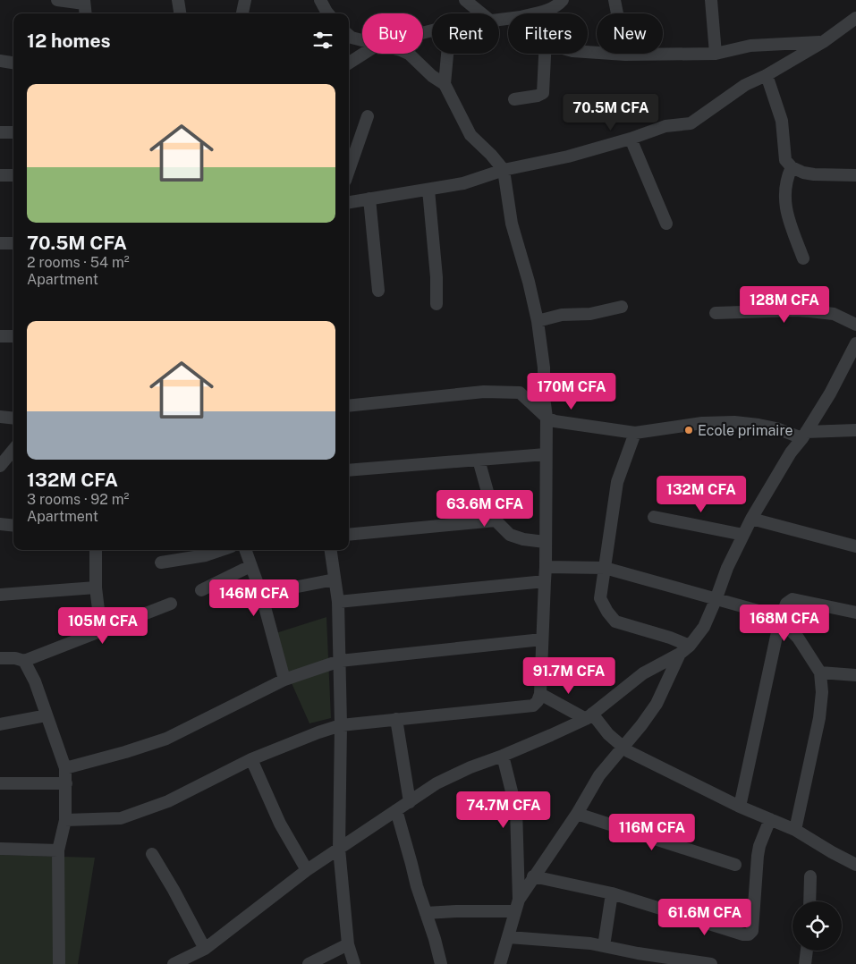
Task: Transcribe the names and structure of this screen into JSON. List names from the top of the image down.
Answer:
{
  "places": ["Ecole primaire"],
  "page": {
    "chip": [
      "Buy",
      "Rent",
      "Filters",
      "New"
    ],
    "heading": "12 homes",
    "list": [
      {
        "name": "70.5M CFA",
        "note": "2 rooms · 54 m² · Apartment"
      },
      {
        "name": "132M CFA",
        "note": "3 rooms · 92 m² · Apartment"
      }
    ],
    "price": [
      "70.5M CFA",
      "128M CFA",
      "170M CFA",
      "132M CFA",
      "63.6M CFA",
      "146M CFA",
      "168M CFA",
      "105M CFA",
      "91.7M CFA",
      "74.7M CFA",
      "116M CFA",
      "61.6M CFA"
    ]
  }
}
